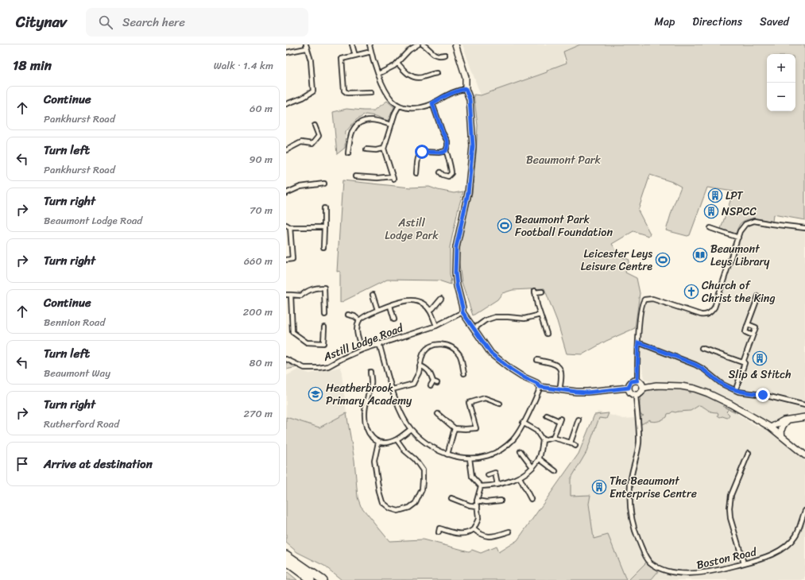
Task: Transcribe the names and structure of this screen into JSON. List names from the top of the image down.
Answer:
{
  "streets": {
    "street": ["Astill Lodge Road", "Boston Road"]
  },
  "parks": ["Beaumont Park", "Astill Lodge Park"],
  "places": {
    "building": [
      "LPT",
      "NSPCC",
      "Slip & Stitch",
      "The Beaumont Enterprise Centre"
    ],
    "sports": ["Beaumont Park Football Foundation", "Leicester Leys Leisure Centre"],
    "library": ["Beaumont Leys Library"],
    "church": ["Church of Christ the King"],
    "school or university": ["Heatherbrook Primary Academy"]
  },
  "page": {
    "header": "Citynav",
    "search": "Search here",
    "nav": ["Map", "Directions", "Saved"],
    "heading": ["18 min", "Walk · 1.4 km"],
    "map_buttons": ["+", "−"],
    "list": [
      ["Continue", "Pankhurst Road", "60 m"],
      ["Turn left", "Pankhurst Road", "90 m"],
      ["Turn right", "Beaumont Lodge Road", "70 m"],
      ["Turn right", "660 m"],
      ["Continue", "Bennion Road", "200 m"],
      ["Turn left", "Beaumont Way", "80 m"],
      ["Turn right", "Rutherford Road", "270 m"],
      "Arrive at destination"
    ]
  }
}
